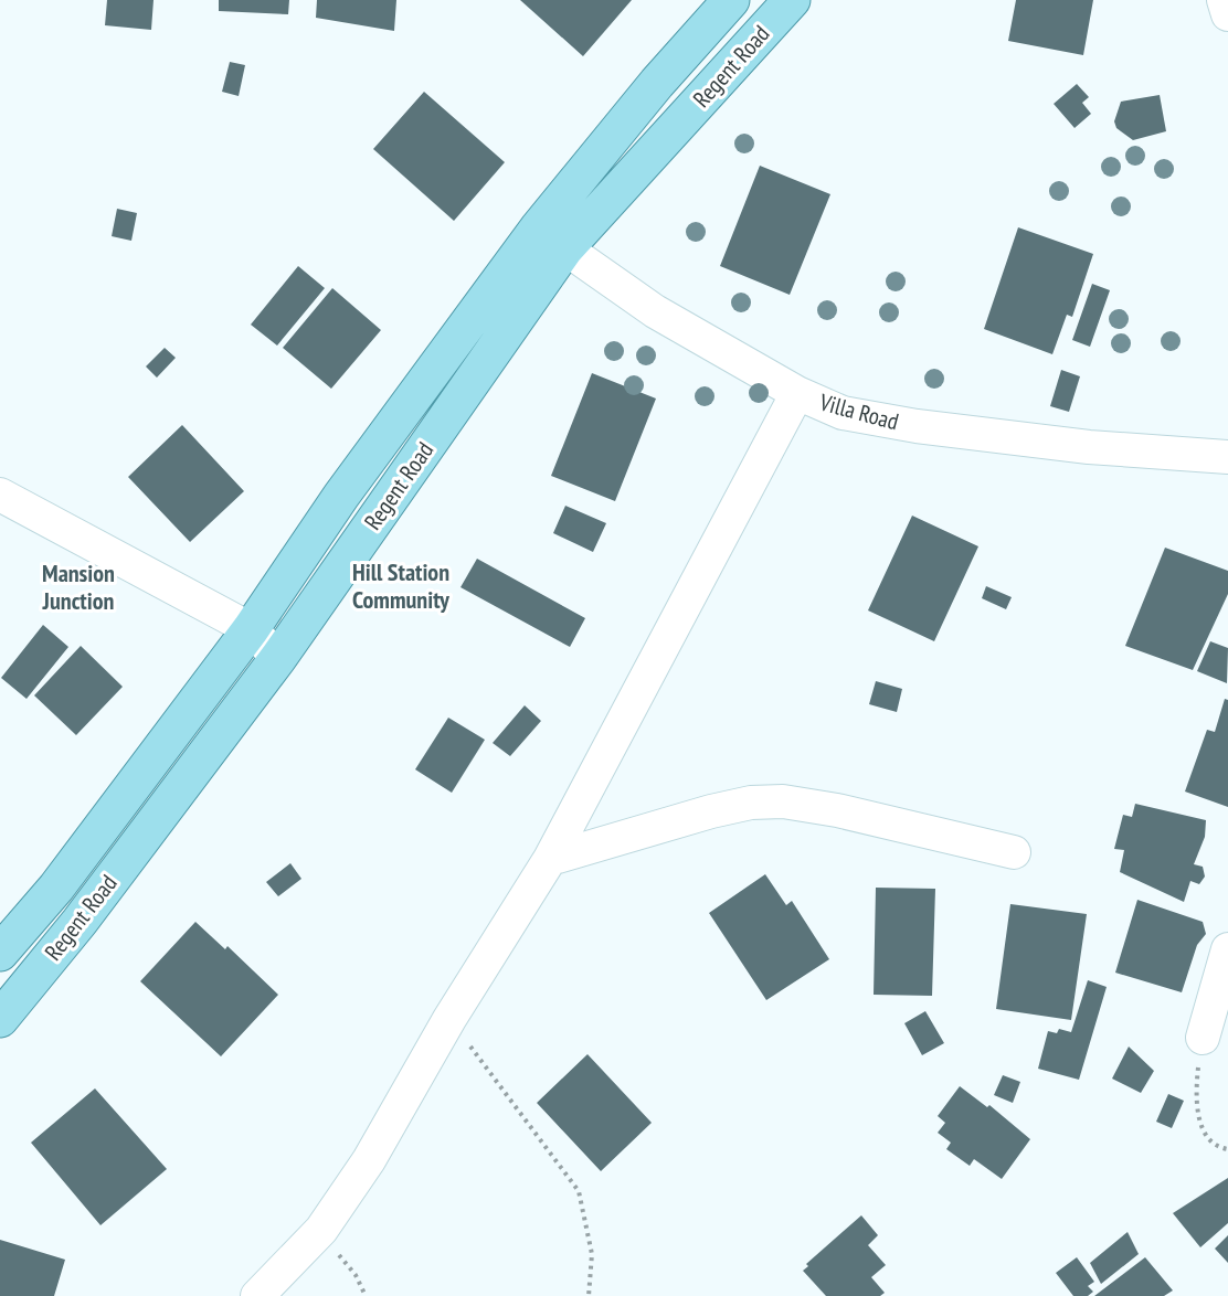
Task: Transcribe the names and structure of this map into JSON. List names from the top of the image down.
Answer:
{
  "streets": {
    "main road": ["Regent Road"],
    "street": ["Villa Road"]
  },
  "crossings": [
    ["Regent Road", "Villa Road"]
  ],
  "districts": ["Hill Station Community", "Mansion Junction"]
}
